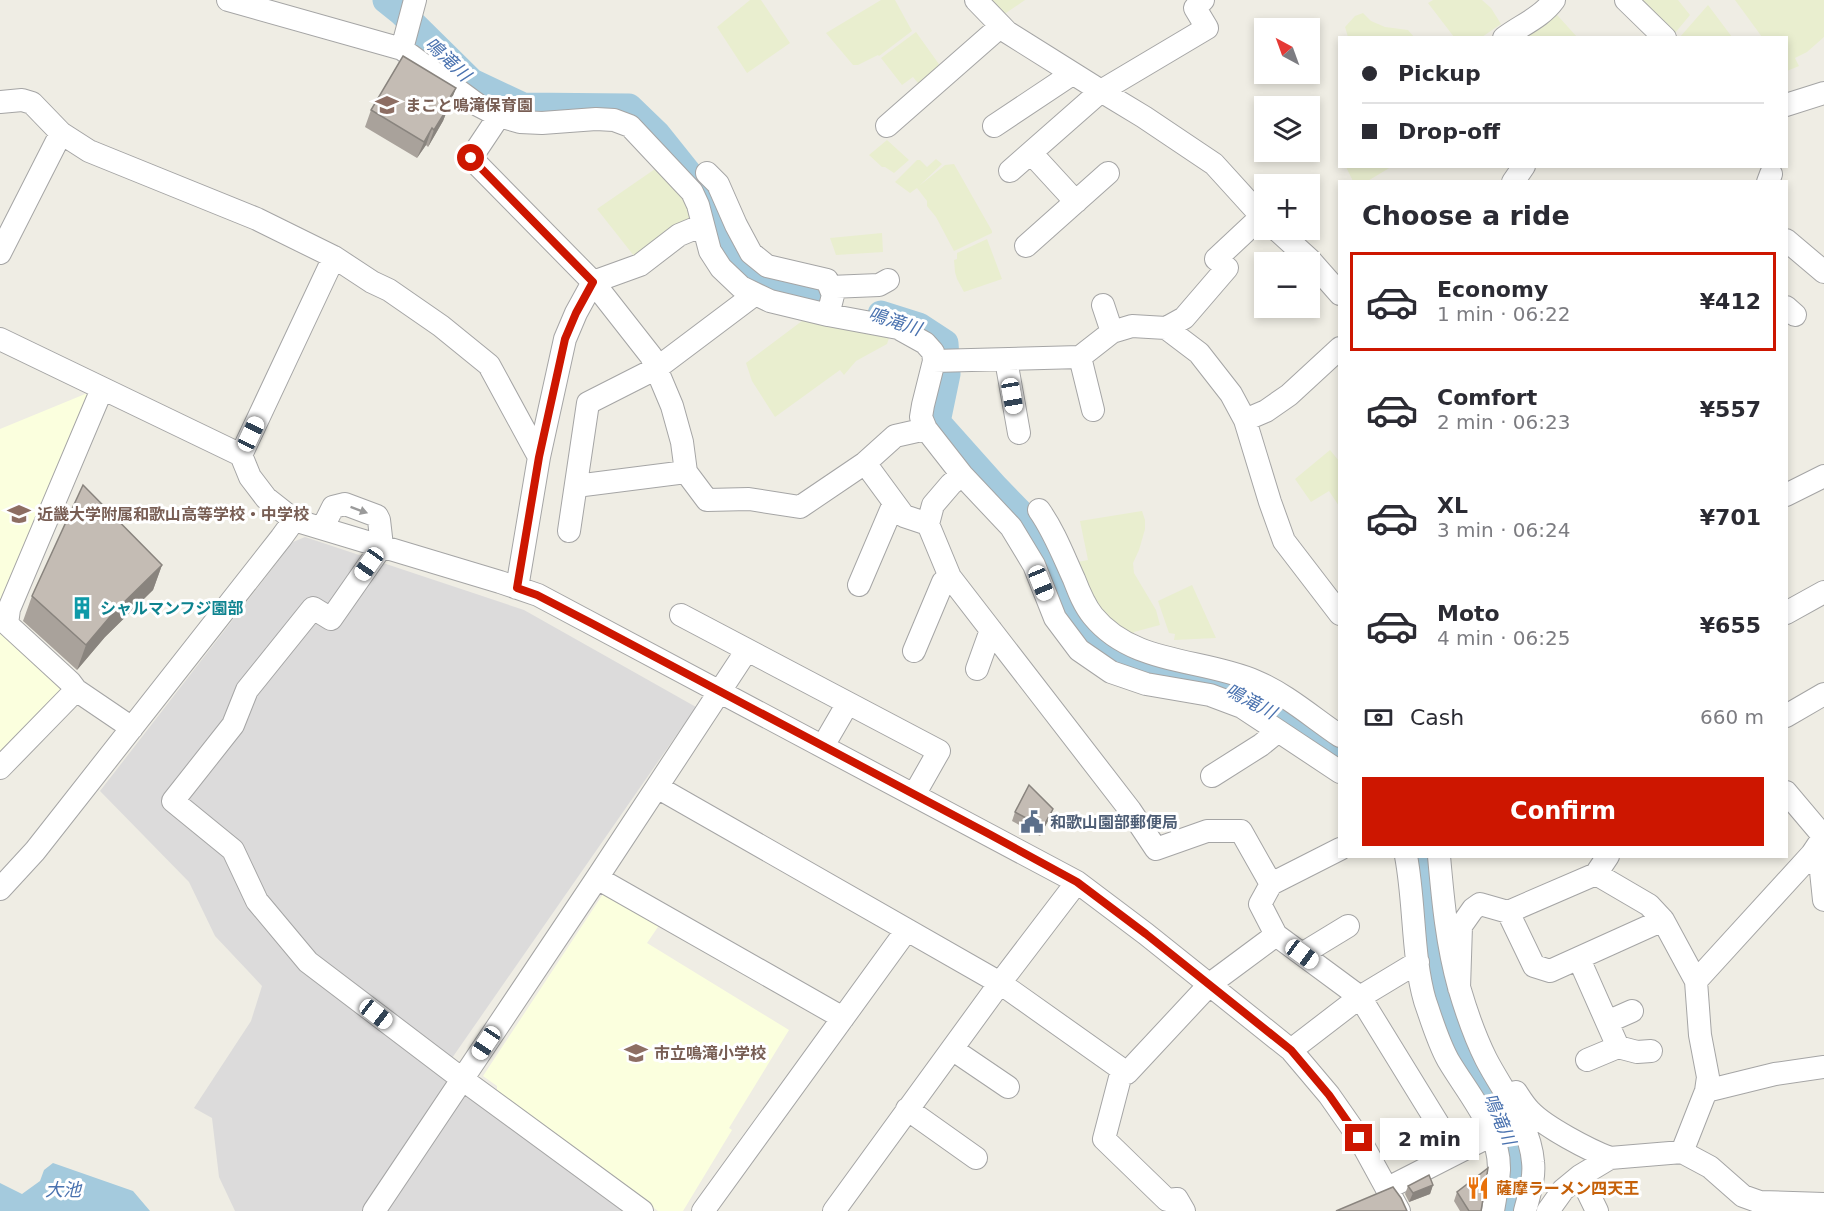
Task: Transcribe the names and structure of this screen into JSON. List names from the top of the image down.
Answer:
{
  "water": ["鳴滝川", "大池"],
  "places": {
    "school or university": ["まこと鳴滝保育園", "近畿大学附属和歌山高等学校・中学校", "市立鳴滝小学校"],
    "building": ["シャルマンフジ園部"],
    "public building": ["和歌山園部郵便局"],
    "restaurant": ["薩摩ラーメン四天王"]
  },
  "north": "top left",
  "page": {
    "map_buttons": ["+", "−"],
    "banner": ["Pickup", "Drop-off"],
    "heading": "Choose a ride",
    "list": [
      {
        "name": "Economy",
        "note": "1 min · 06:22",
        "value": "¥412"
      },
      {
        "name": "Comfort",
        "note": "2 min · 06:23",
        "value": "¥557"
      },
      {
        "name": "XL",
        "note": "3 min · 06:24",
        "value": "¥701"
      },
      {
        "name": "Moto",
        "note": "4 min · 06:25",
        "value": "¥655"
      }
    ],
    "pay": ["Cash", "660 m"],
    "buttons": "Confirm",
    "bubble": "2 min"
  }
}
